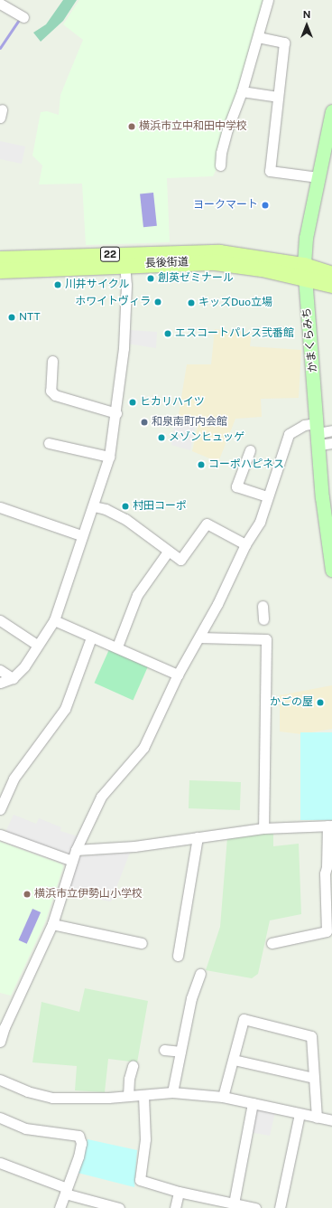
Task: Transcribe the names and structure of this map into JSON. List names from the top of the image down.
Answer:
{
  "streets": {
    "main road": ["22", "長後街道", "かまくらみち"]
  },
  "crossings": [
    ["長後街道", "かまくらみち"]
  ],
  "places": [
    "横浜市立中和田中学校",
    "ヨークマート",
    "創英ゼミナール",
    "川井サイクル",
    "ホワイトヴィラ",
    "キッズDuo立場",
    "NTT",
    "エスコートパレス弐番館",
    "ヒカリハイツ",
    "和泉南町内会館",
    "メゾンヒュッゲ",
    "コーポハピネス",
    "村田コーポ",
    "かごの屋",
    "横浜市立伊勢山小学校"
  ],
  "north": "top"
}
